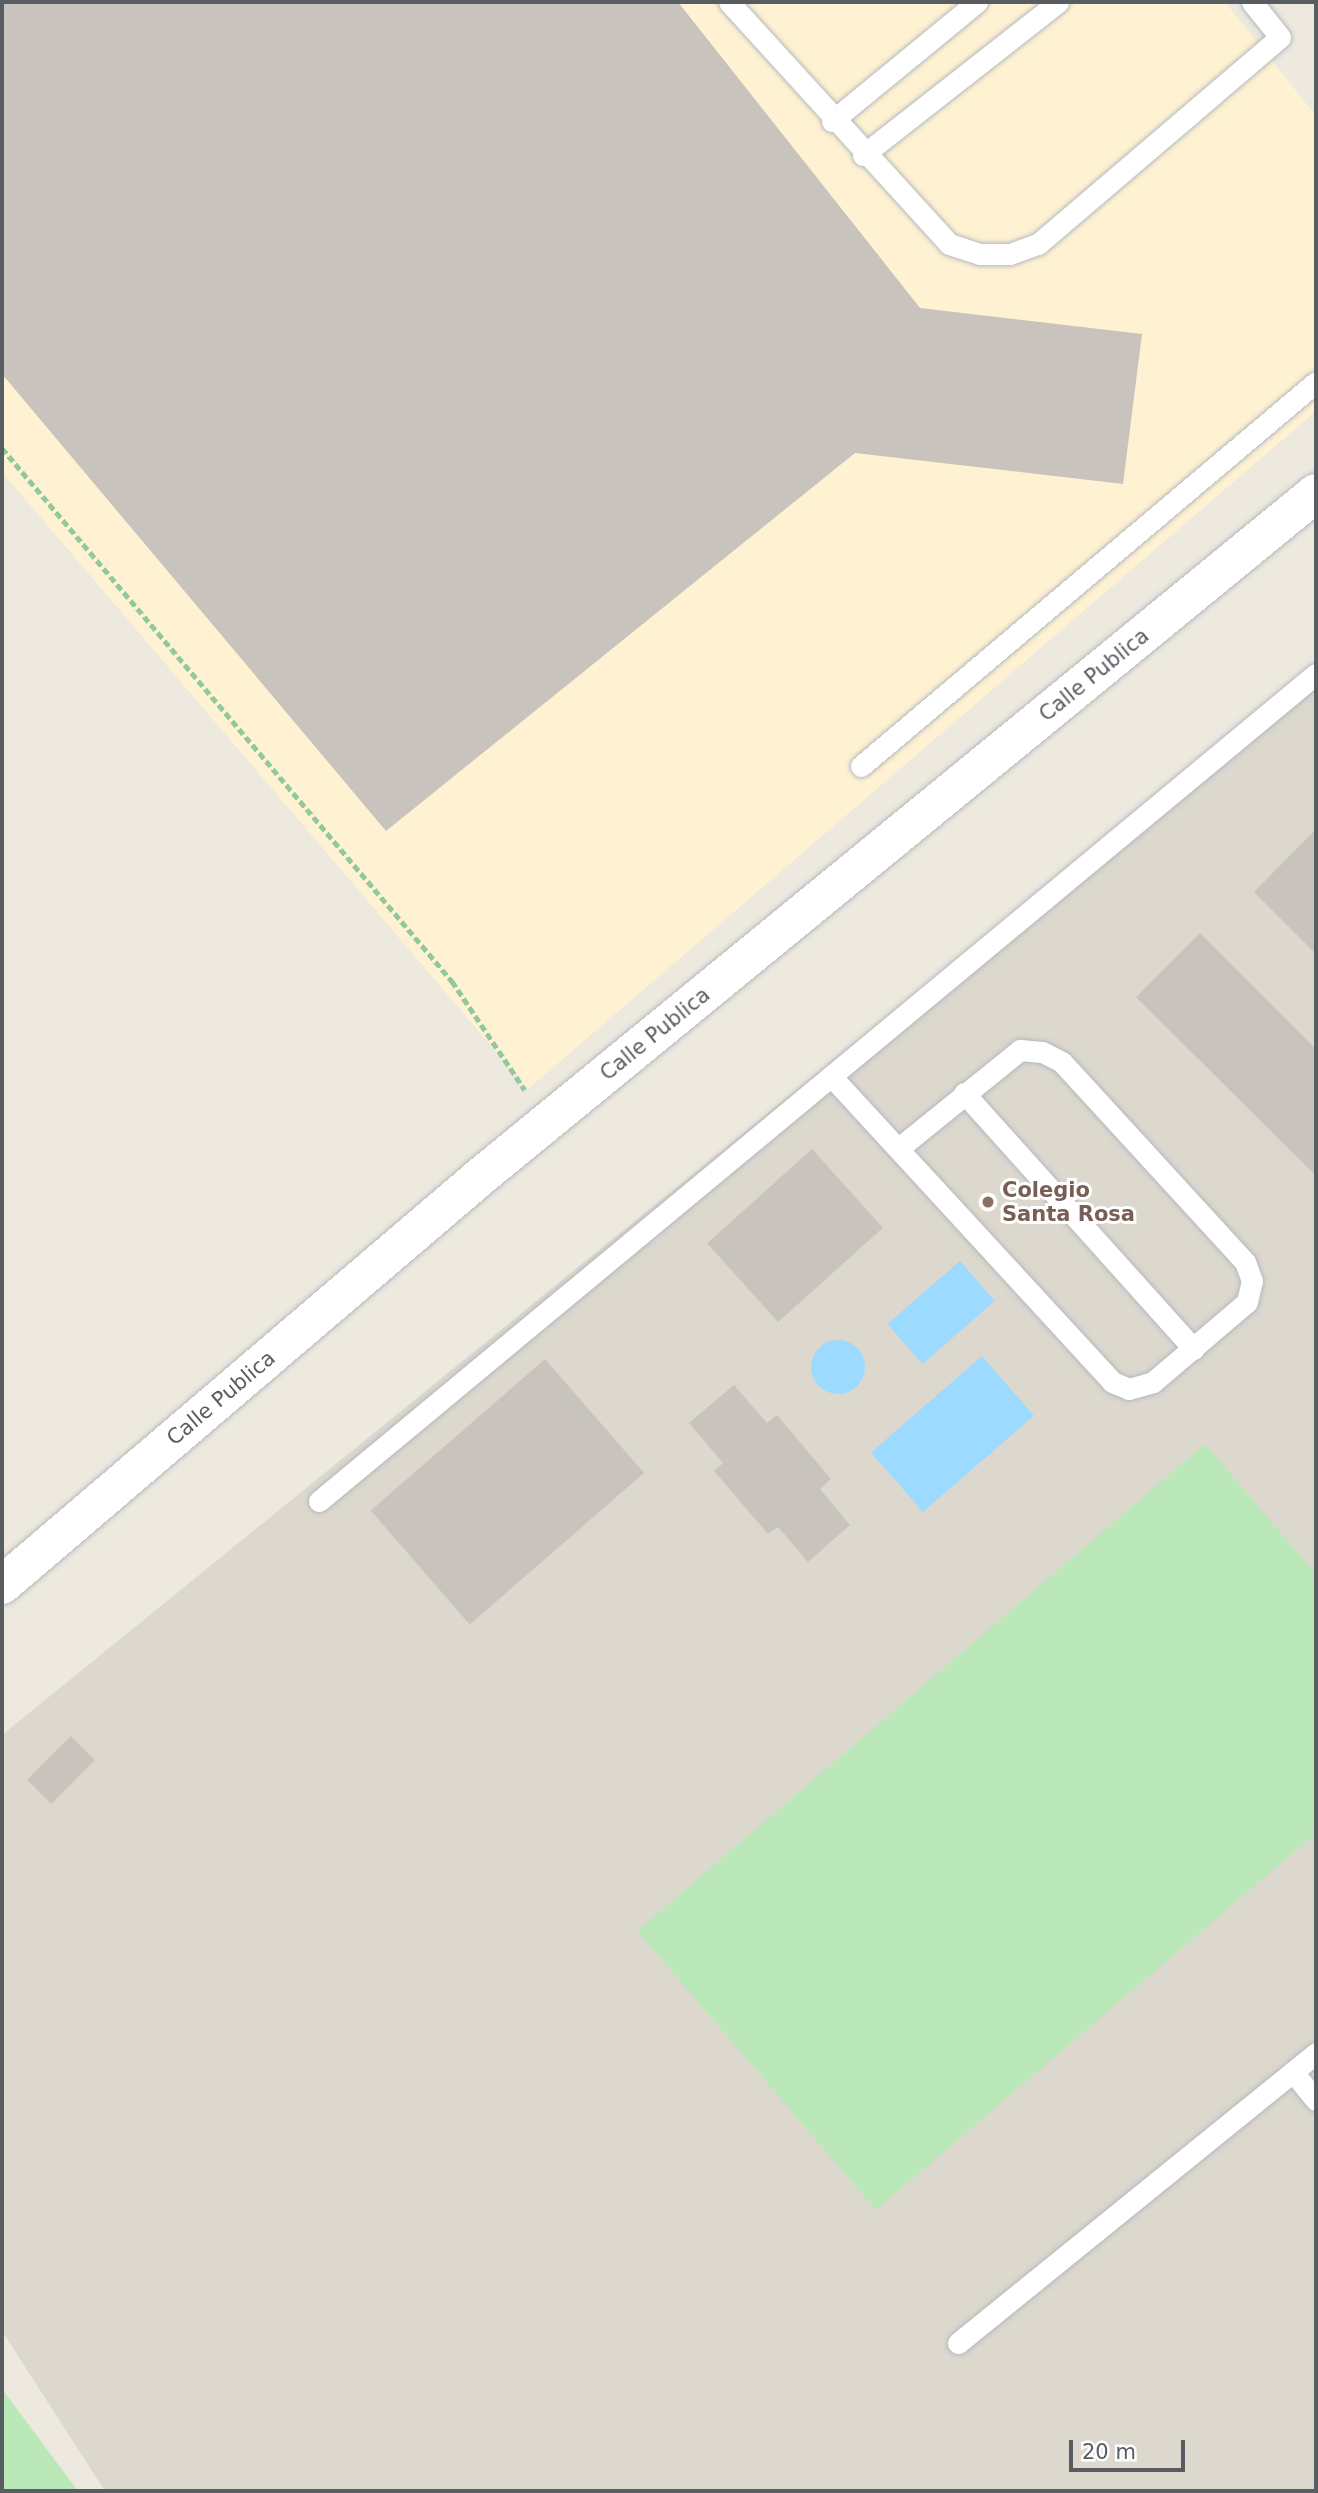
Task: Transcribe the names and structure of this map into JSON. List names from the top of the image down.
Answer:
{
  "streets": {
    "street": ["Calle Publica"]
  },
  "places": ["Colegio Santa Rosa"],
  "scale_bar": "20 m"
}
